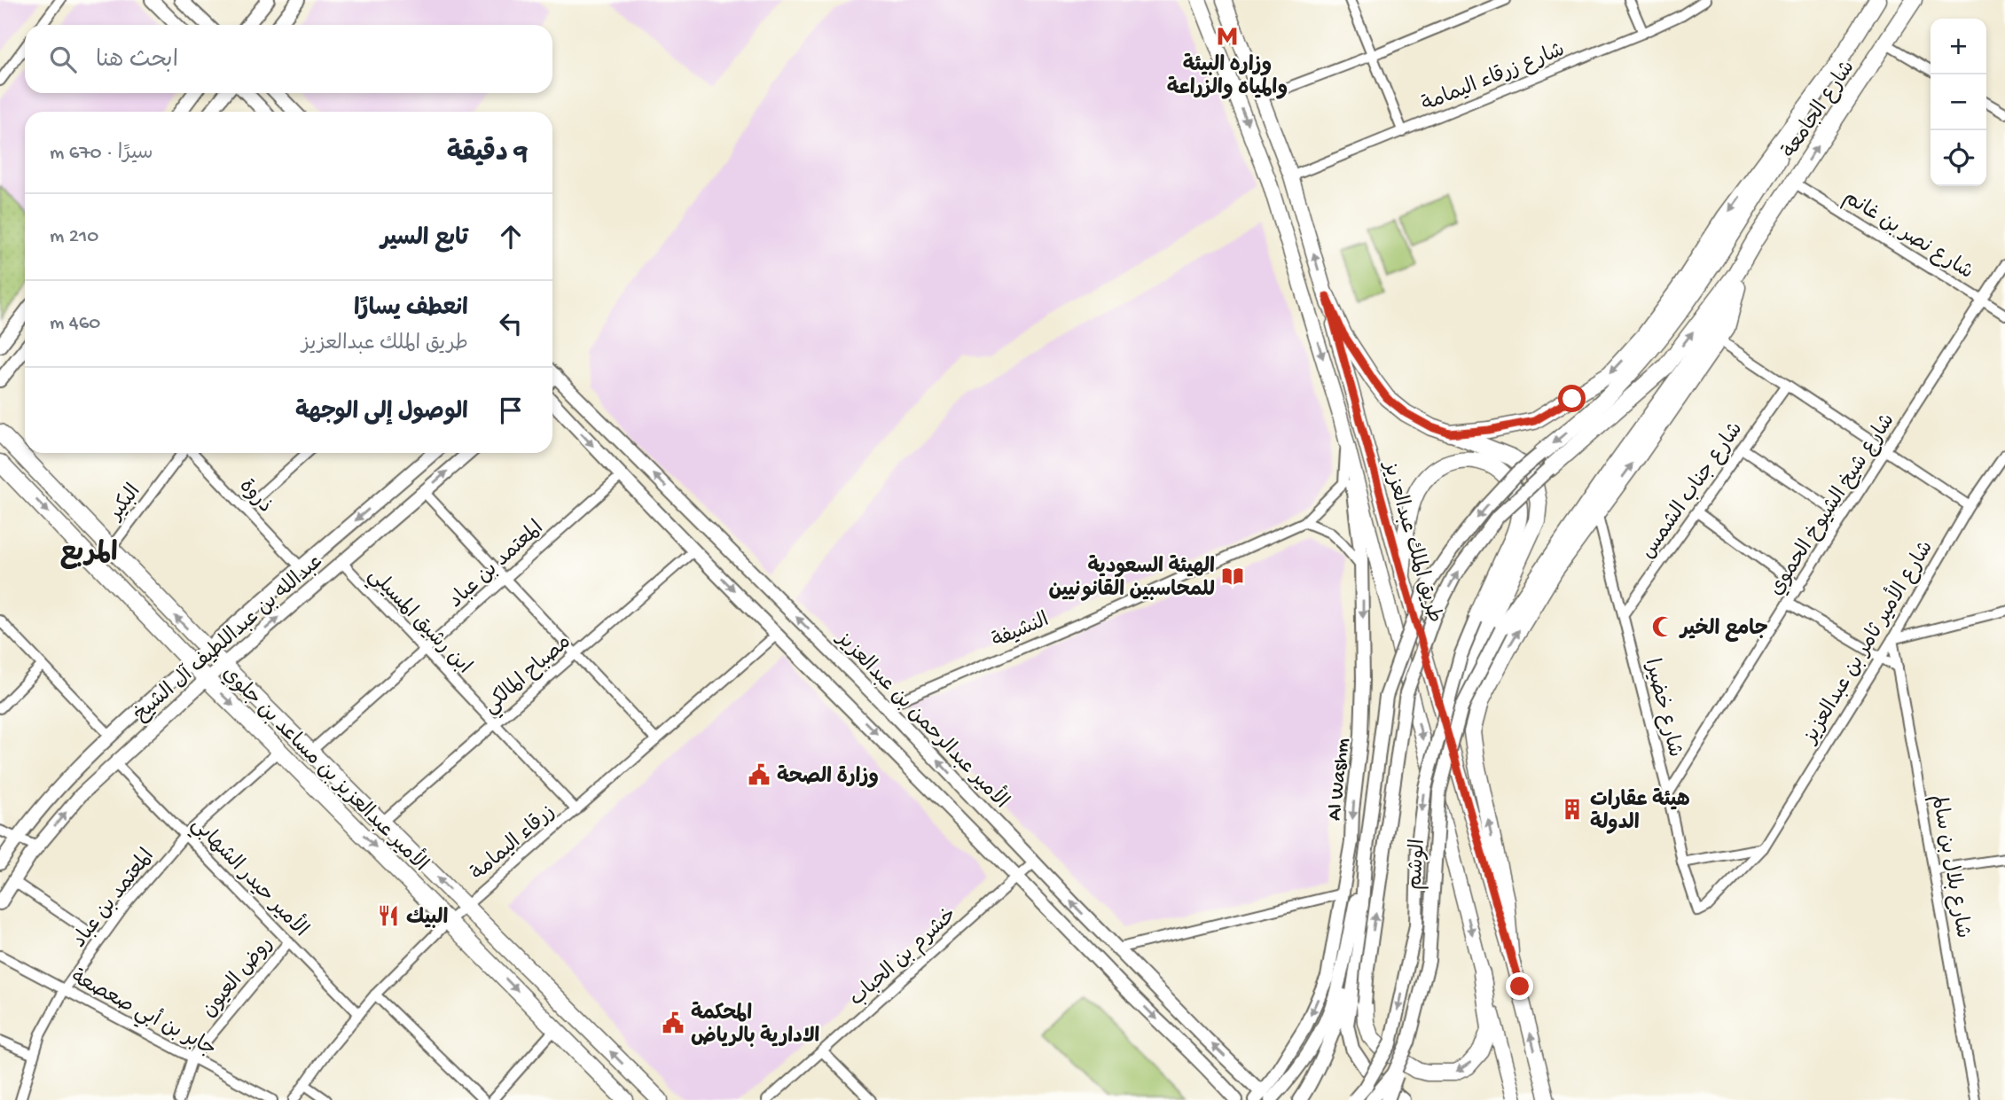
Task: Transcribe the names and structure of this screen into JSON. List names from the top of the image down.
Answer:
{
  "streets": {
    "main road": ["شارع الجامعة", "طريق الملك عبدالعزيز", "الأمير عبدالعزيز بن مساعد بن جلوي"],
    "street": [
      "شارع زرقاء اليمامة",
      "شارع نصر بن غانم",
      "شارع جناب الشمس",
      "ذروة",
      "البكير",
      "شارع شيخ الشيوخ الحموي",
      "المعتمد بن عباد",
      "ابن رشيق المسيلي",
      "النشيفة",
      "عبدالله بن عبداللطيف آل الشيخ",
      "شارع الأمير ثامر بن عبدالعزيز",
      "مصباح المالكي",
      "شارع خضيرا",
      "الأمير عبدالرحمن بن عبدالعزيز",
      "Al Washm",
      "زرقاء اليمامة",
      "الوشم",
      "شارع بلال بن سالم",
      "الأمير حيدر الشهابي",
      "خشرم بن الحباب",
      "روض العيون",
      "جابر بن أبي صعصعة"
    ]
  },
  "crossings": [
    ["شارع زرقاء اليمامة", "طريق الملك عبدالعزيز"],
    ["شارع الجامعة", "شارع نصر بن غانم"],
    ["شارع نصر بن غانم", "شارع شيخ الشيوخ الحموي"],
    ["شارع جناب الشمس", "شارع خضيرا"],
    ["ذروة", "عبدالله بن عبداللطيف آل الشيخ"],
    ["البكير", "الأمير عبدالعزيز بن مساعد بن جلوي"],
    ["شارع شيخ الشيوخ الحموي", "شارع خضيرا"],
    ["طريق الملك عبدالعزيز", "Al Washm"],
    ["المعتمد بن عباد", "ابن رشيق المسيلي"],
    ["المعتمد بن عباد", "الأمير عبدالرحمن بن عبدالعزيز"],
    ["المعتمد بن عباد", "الأمير عبدالعزيز بن مساعد بن جلوي"],
    ["المعتمد بن عباد", "الأمير حيدر الشهابي"],
    ["المعتمد بن عباد", "جابر بن أبي صعصعة"],
    ["ابن رشيق المسيلي", "عبدالله بن عبداللطيف آل الشيخ"],
    ["ابن رشيق المسيلي", "مصباح المالكي"],
    ["ابن رشيق المسيلي", "زرقاء اليمامة"],
    ["النشيفة", "الأمير عبدالرحمن بن عبدالعزيز"],
    ["عبدالله بن عبداللطيف آل الشيخ", "الأمير عبدالعزيز بن مساعد بن جلوي"],
    ["عبدالله بن عبداللطيف آل الشيخ", "الأمير حيدر الشهابي"],
    ["شارع الأمير ثامر بن عبدالعزيز", "شارع خضيرا"],
    ["شارع الأمير ثامر بن عبدالعزيز", "شارع بلال بن سالم"],
    ["مصباح المالكي", "الأمير عبدالرحمن بن عبدالعزيز"],
    ["مصباح المالكي", "الأمير عبدالعزيز بن مساعد بن جلوي"],
    ["الأمير عبدالرحمن بن عبدالعزيز", "Al Washm"],
    ["الأمير عبدالرحمن بن عبدالعزيز", "زرقاء اليمامة"],
    ["الأمير عبدالرحمن بن عبدالعزيز", "خشرم بن الحباب"],
    ["الأمير عبدالعزيز بن مساعد بن جلوي", "زرقاء اليمامة"],
    ["زرقاء اليمامة", "الأمير حيدر الشهابي"],
    ["الأمير حيدر الشهابي", "روض العيون"],
    ["روض العيون", "جابر بن أبي صعصعة"]
  ],
  "districts": ["المربع"],
  "places": {
    "metro station": ["وزاره البيئة والمياه والزراعة"],
    "library": ["الهيئة السعودية للمحاسبين القانونيين"],
    "mosque": ["جامع الخير"],
    "public building": ["وزارة الصحة", "المحكمة الادارية بالرياض"],
    "building": ["هيئة عقارات الدولة"],
    "restaurant": ["البيك"]
  },
  "page": {
    "map_buttons": ["+", "−"],
    "search": "ابحث هنا",
    "heading": ["9 دقيقة", "سيرًا · 670 m"],
    "list": [
      ["تابع السير", "210 m"],
      ["انعطف يسارًا", "طريق الملك عبدالعزيز", "460 m"],
      "الوصول إلى الوجهة"
    ]
  }
}
